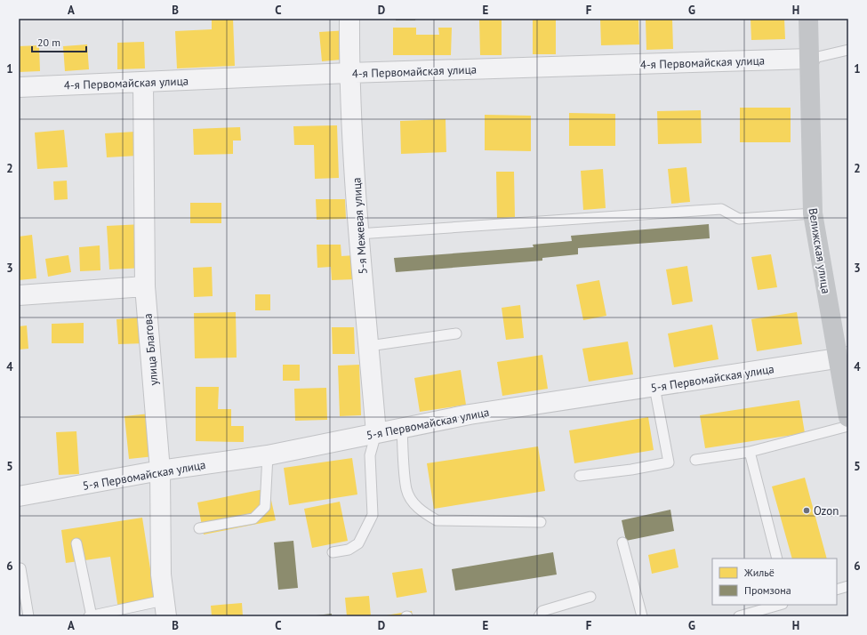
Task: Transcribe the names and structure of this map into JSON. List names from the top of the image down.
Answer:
{
  "streets": {
    "street": [
      "4-я Первомайская улица",
      "5-я Межевая улица",
      "Велижская улица",
      "улица Благова",
      "5-я Первомайская улица"
    ]
  },
  "crossings": [
    ["4-я Первомайская улица", "5-я Межевая улица"],
    ["4-я Первомайская улица", "Велижская улица"],
    ["4-я Первомайская улица", "улица Благова"],
    ["5-я Межевая улица", "5-я Первомайская улица"],
    ["Велижская улица", "5-я Первомайская улица"],
    ["улица Благова", "5-я Первомайская улица"]
  ],
  "places": ["Ozon"],
  "legend": ["Жильё", "Промзона"],
  "scale_bar": "20 m",
  "grid": {
    "columns": [
      "A",
      "B",
      "C",
      "D",
      "E",
      "F",
      "G",
      "H"
    ],
    "rows": [
      "1",
      "2",
      "3",
      "4",
      "5",
      "6"
    ]
  }
}
